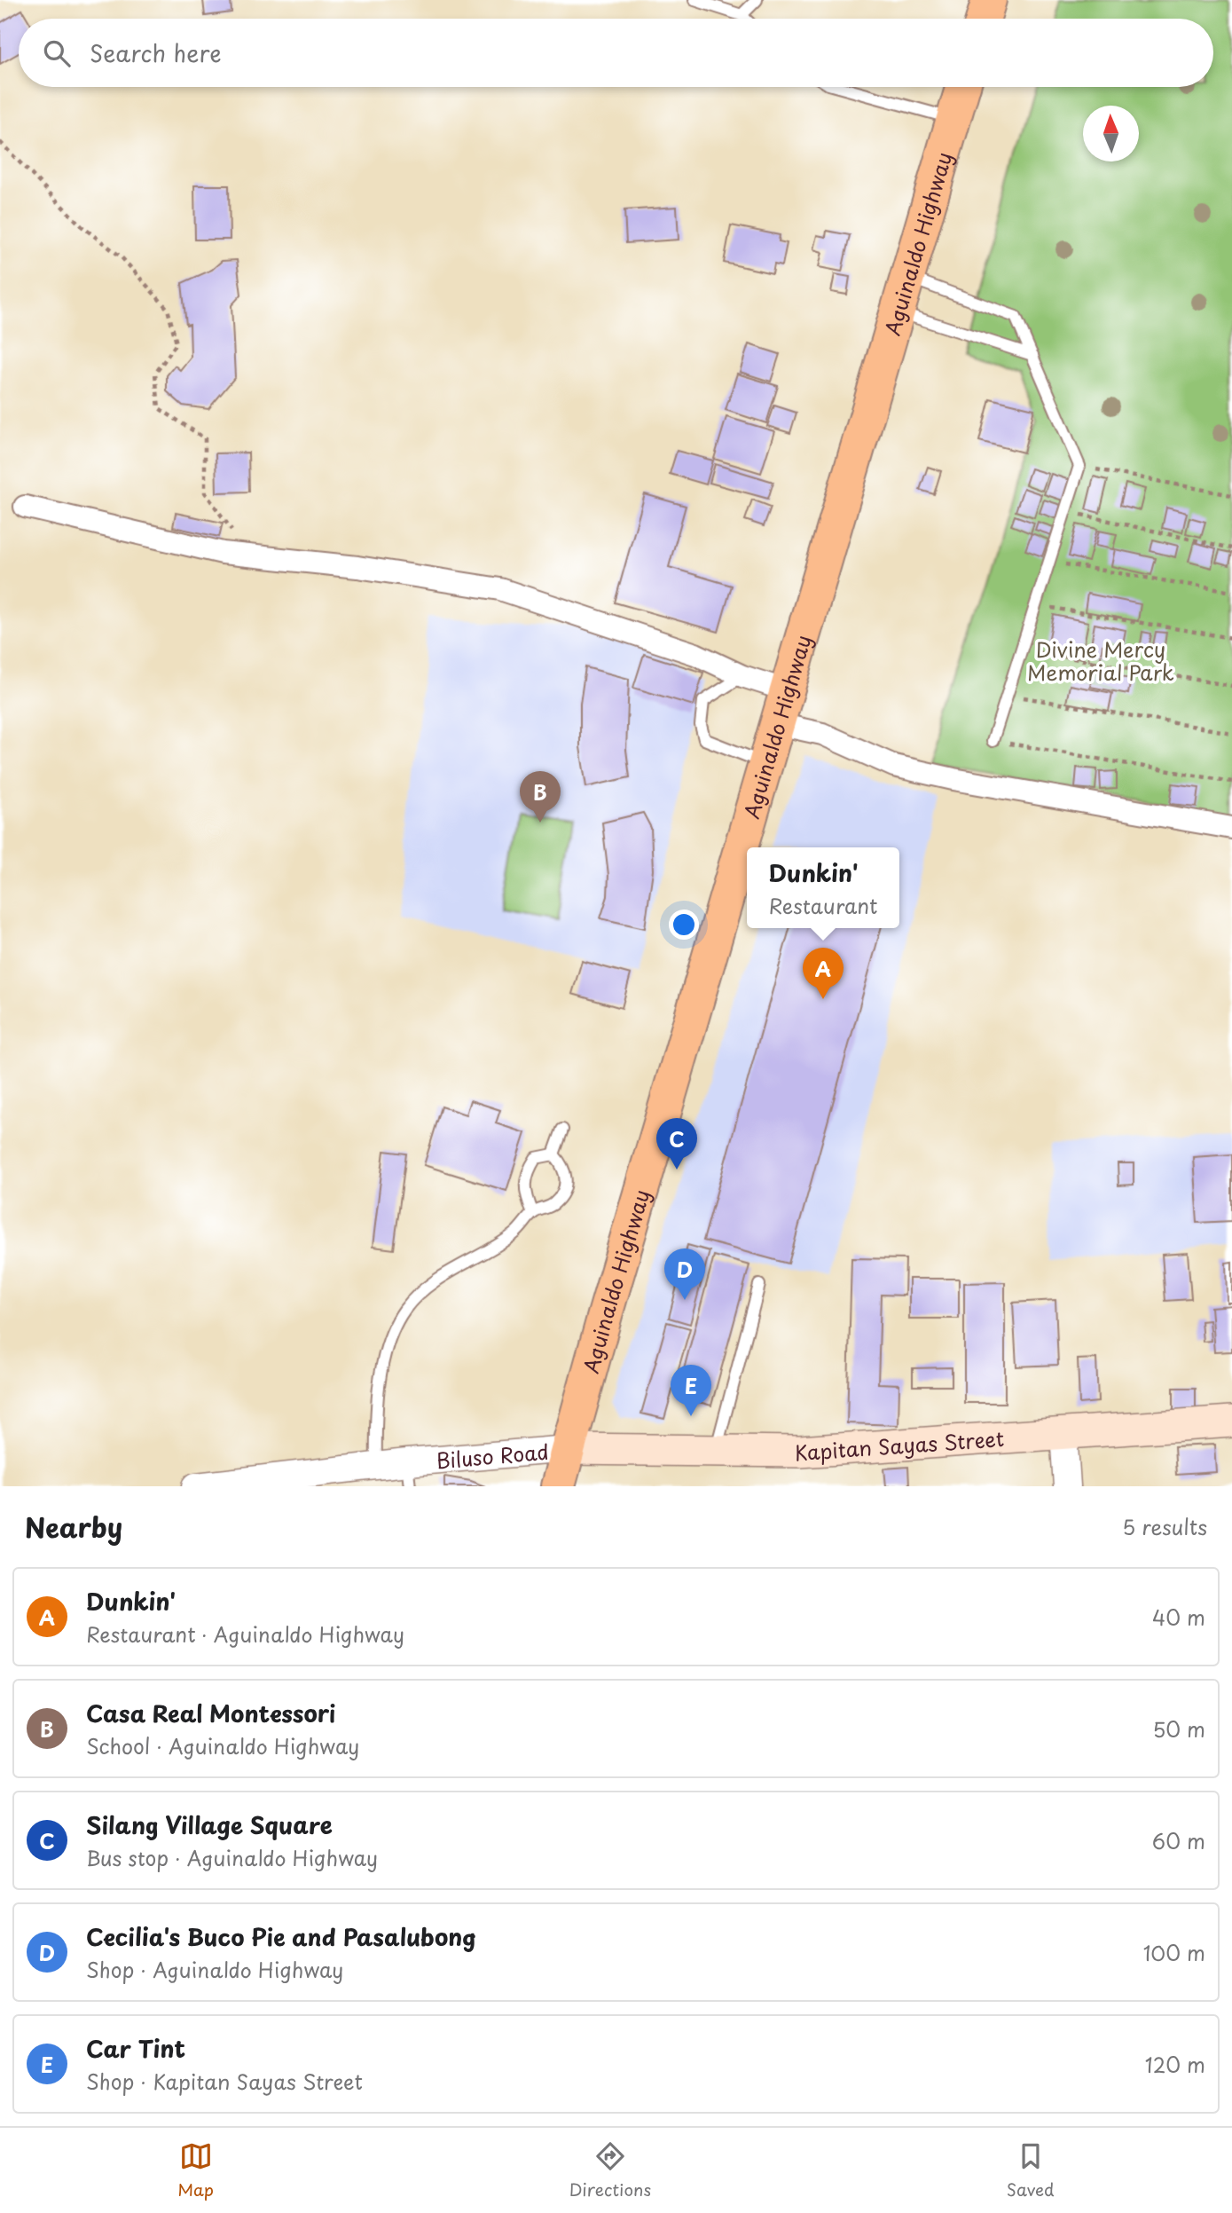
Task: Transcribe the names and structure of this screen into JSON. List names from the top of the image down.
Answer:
{
  "streets": {
    "main road": ["Aguinaldo Highway", "Kapitan Sayas Street"],
    "street": ["Biluso Road"]
  },
  "crossings": [
    ["Aguinaldo Highway", "Kapitan Sayas Street"],
    ["Aguinaldo Highway", "Biluso Road"],
    ["Kapitan Sayas Street", "Biluso Road"]
  ],
  "parks": ["Divine Mercy Memorial Park"],
  "north": "top",
  "page": {
    "search": "Search here",
    "pins": [
      "B",
      "A",
      "C",
      "D",
      "E"
    ],
    "popup": ["Dunkin'", "Restaurant"],
    "heading": ["Nearby", "5 results"],
    "list": [
      {
        "mark": "A",
        "name": "Dunkin'",
        "note": "Restaurant · Aguinaldo Highway",
        "value": "40 m"
      },
      {
        "mark": "B",
        "name": "Casa Real Montessori",
        "note": "School · Aguinaldo Highway",
        "value": "50 m"
      },
      {
        "mark": "C",
        "name": "Silang Village Square",
        "note": "Bus stop · Aguinaldo Highway",
        "value": "60 m"
      },
      {
        "mark": "D",
        "name": "Cecilia's Buco Pie and Pasalubong",
        "note": "Shop · Aguinaldo Highway",
        "value": "100 m"
      },
      {
        "mark": "E",
        "name": "Car Tint",
        "note": "Shop · Kapitan Sayas Street",
        "value": "120 m"
      }
    ],
    "nav": ["Map", "Directions", "Saved"]
  }
}
